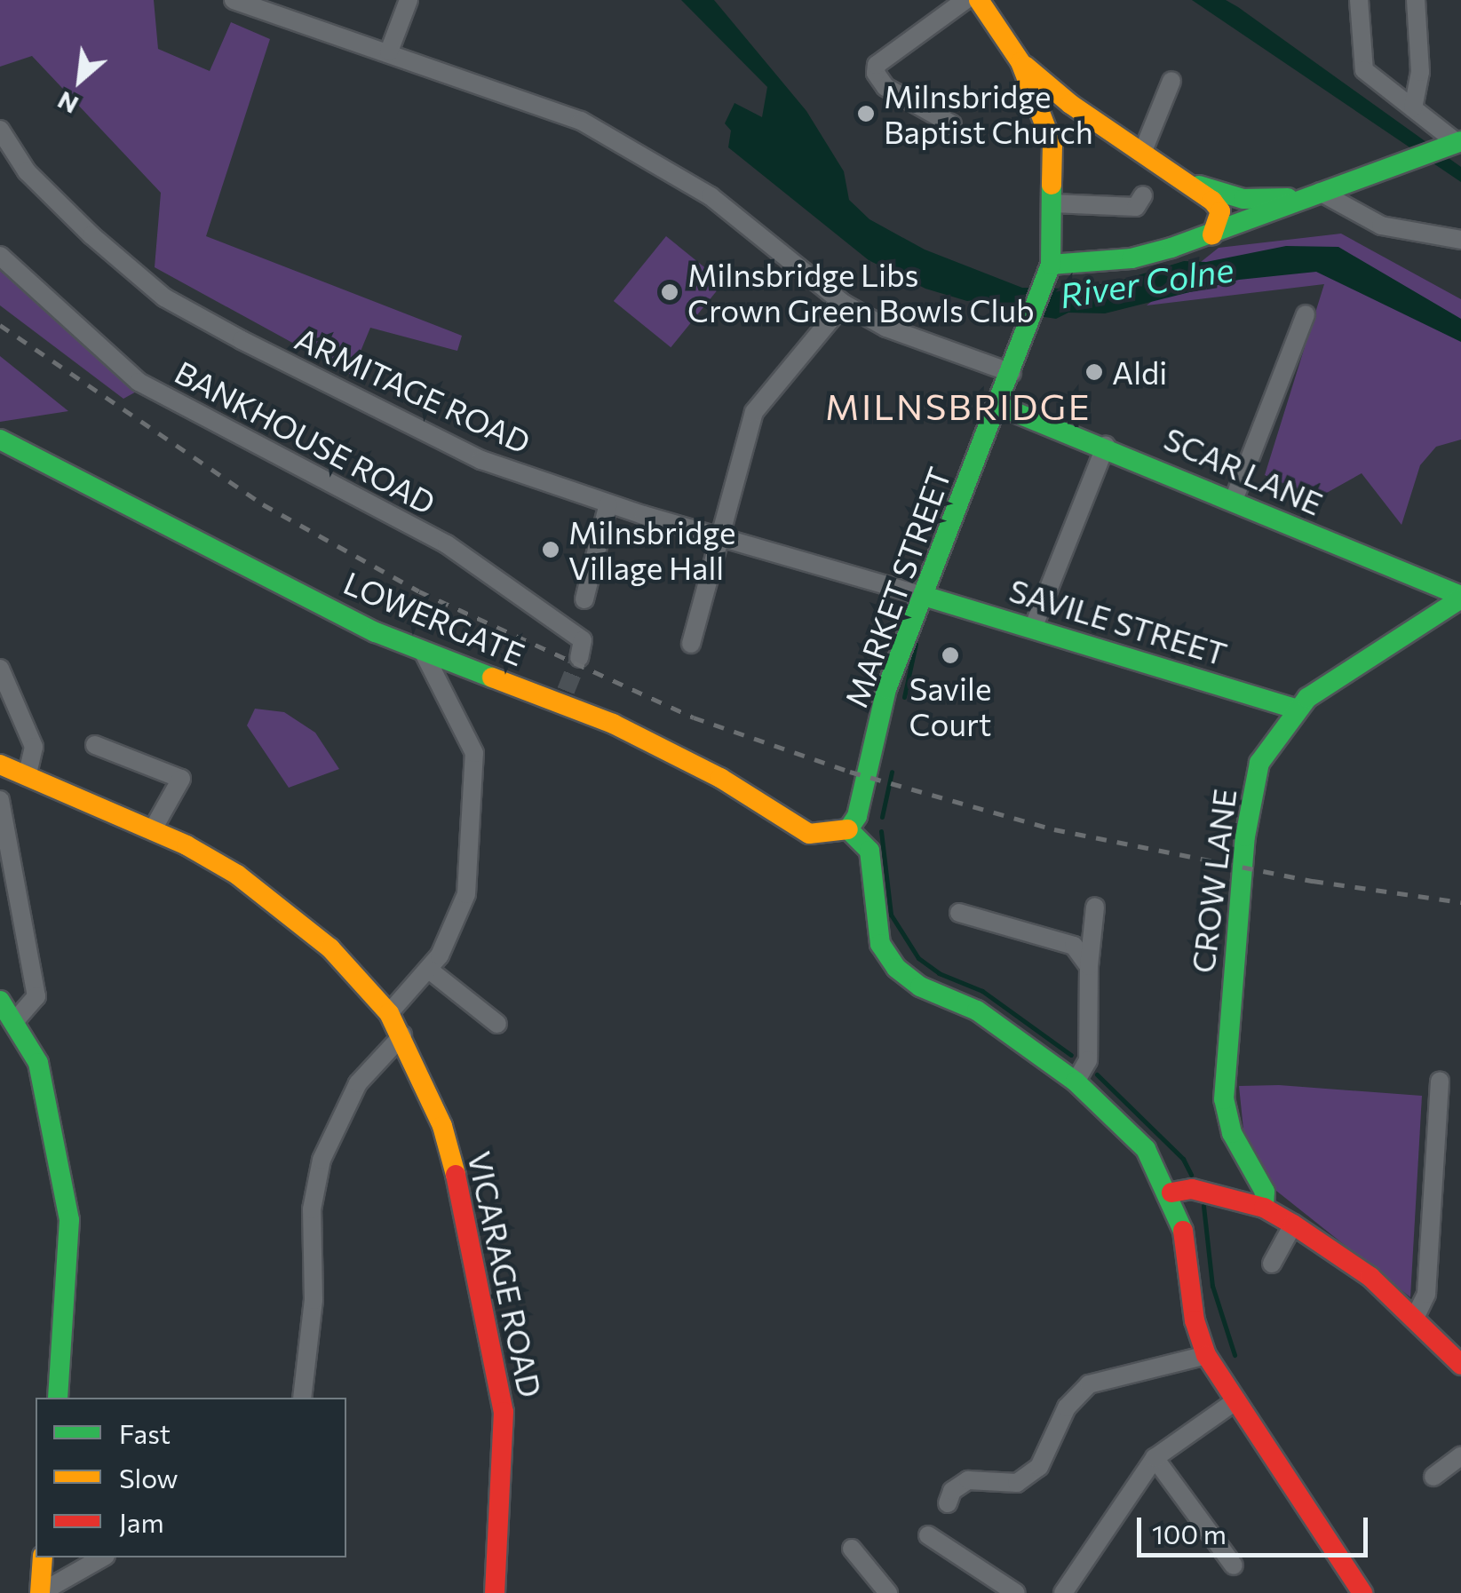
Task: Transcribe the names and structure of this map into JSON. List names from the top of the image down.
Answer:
{
  "streets": {
    "street": [
      "ARMITAGE ROAD",
      "BANKHOUSE ROAD",
      "SCAR LANE",
      "MARKET STREET",
      "LOWERGATE",
      "SAVILE STREET",
      "CROW LANE",
      "VICARAGE ROAD"
    ]
  },
  "crossings": [
    ["ARMITAGE ROAD", "MARKET STREET"],
    ["ARMITAGE ROAD", "SAVILE STREET"],
    ["SCAR LANE", "MARKET STREET"],
    ["SCAR LANE", "CROW LANE"],
    ["MARKET STREET", "LOWERGATE"],
    ["MARKET STREET", "SAVILE STREET"],
    ["SAVILE STREET", "CROW LANE"]
  ],
  "districts": ["MILNSBRIDGE"],
  "water": ["River Colne"],
  "places": [
    "Milnsbridge Baptist Church",
    "Milnsbridge Libs Crown Green Bowls Club",
    "Aldi",
    "Milnsbridge Village Hall",
    "Savile Court"
  ],
  "legend": ["Fast", "Slow", "Jam"],
  "scale_bar": "100 m",
  "north": "bottom left"
}
